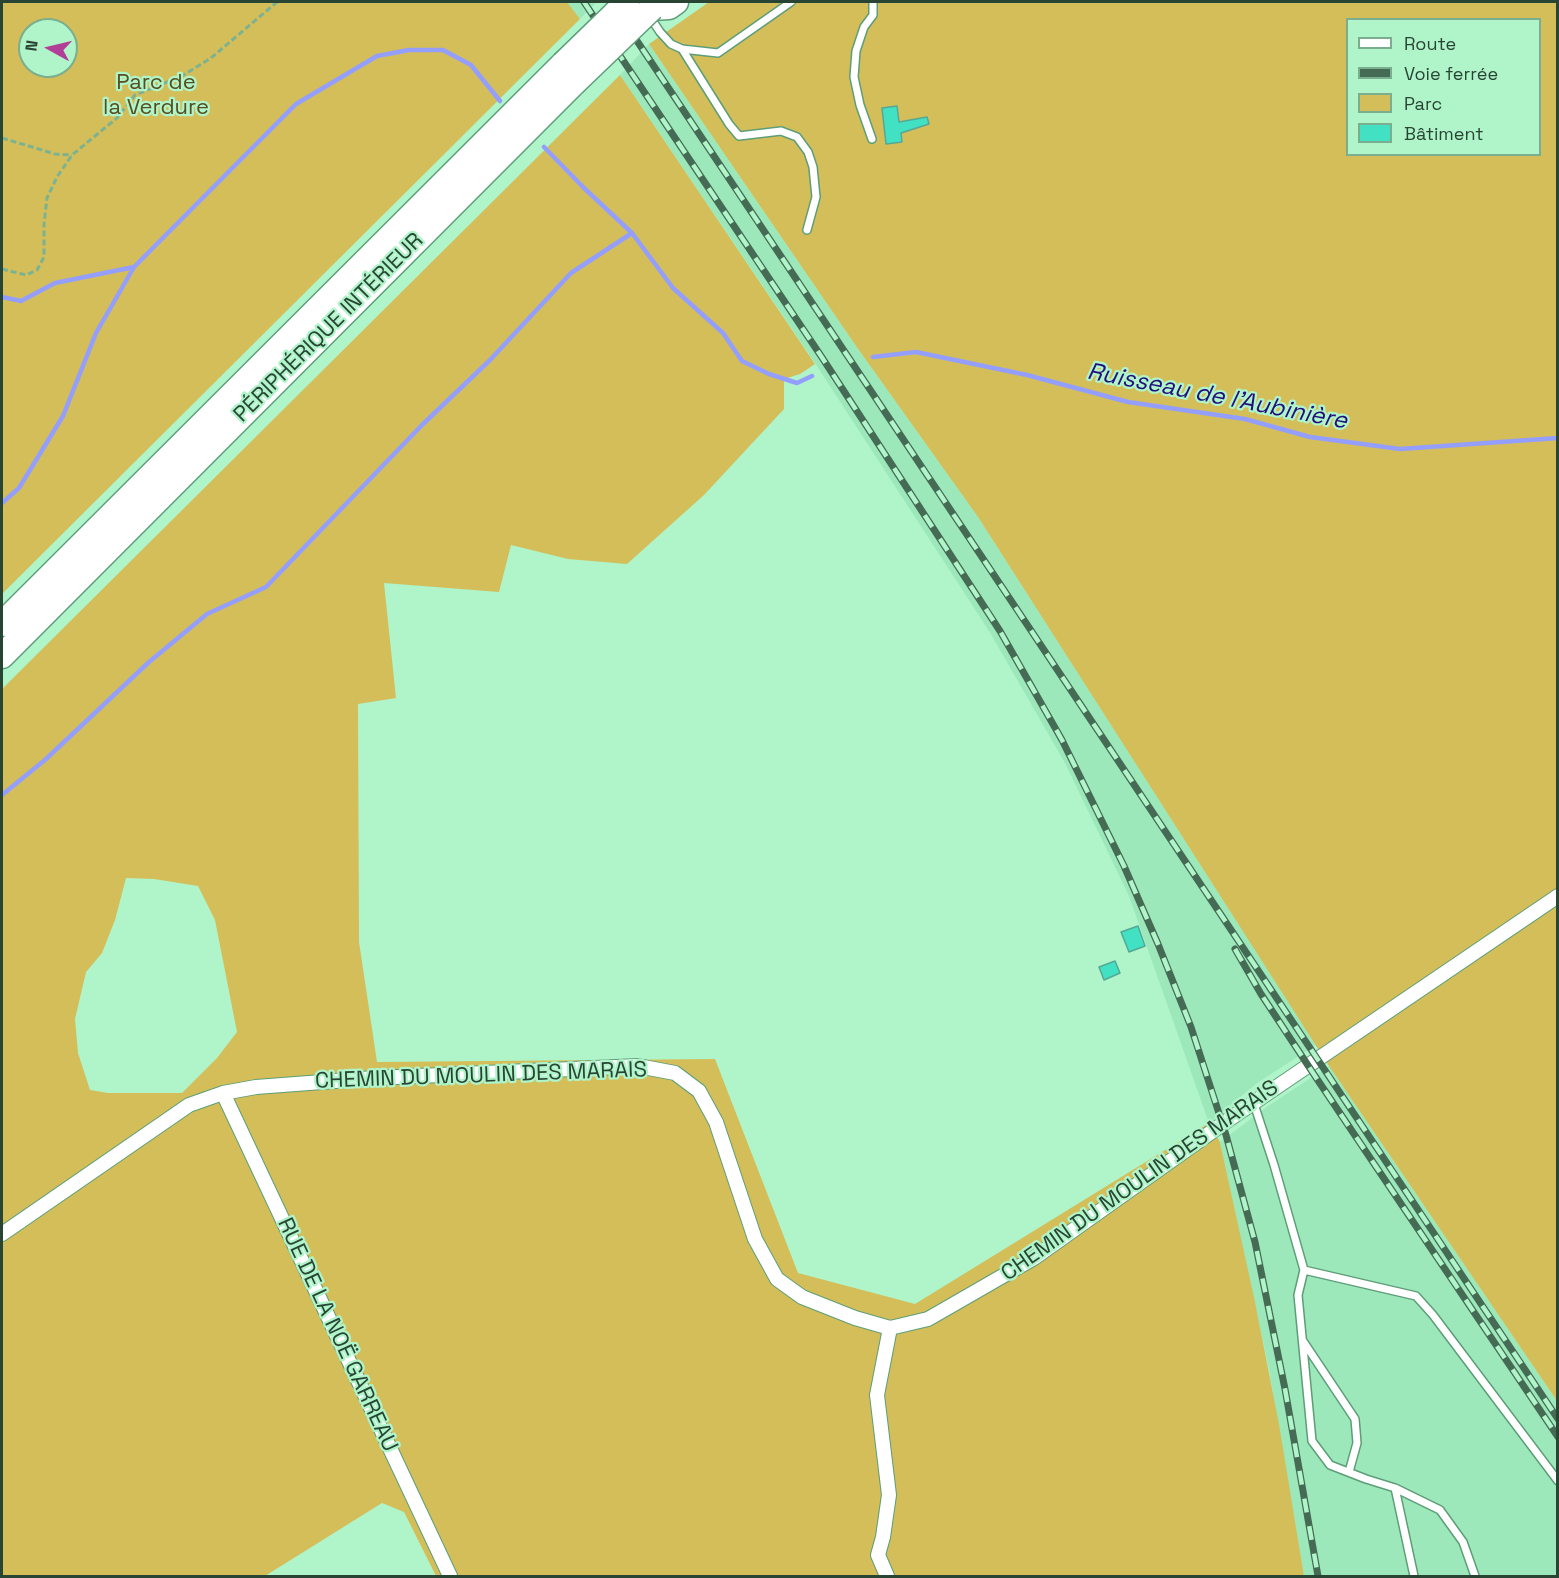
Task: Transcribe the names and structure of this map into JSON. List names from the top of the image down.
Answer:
{
  "streets": {
    "highway": ["PÉRIPHÉRIQUE INTÉRIEUR"],
    "street": ["CHEMIN DU MOULIN DES MARAIS", "RUE DE LA NOË GARREAU"]
  },
  "crossings": [
    ["CHEMIN DU MOULIN DES MARAIS", "RUE DE LA NOË GARREAU"]
  ],
  "water": ["Ruisseau de l'Aubinière"],
  "parks": ["Parc de la Verdure"],
  "legend": [
    "Route",
    "Voie ferrée",
    "Parc",
    "Bâtiment"
  ],
  "north": "left"
}
